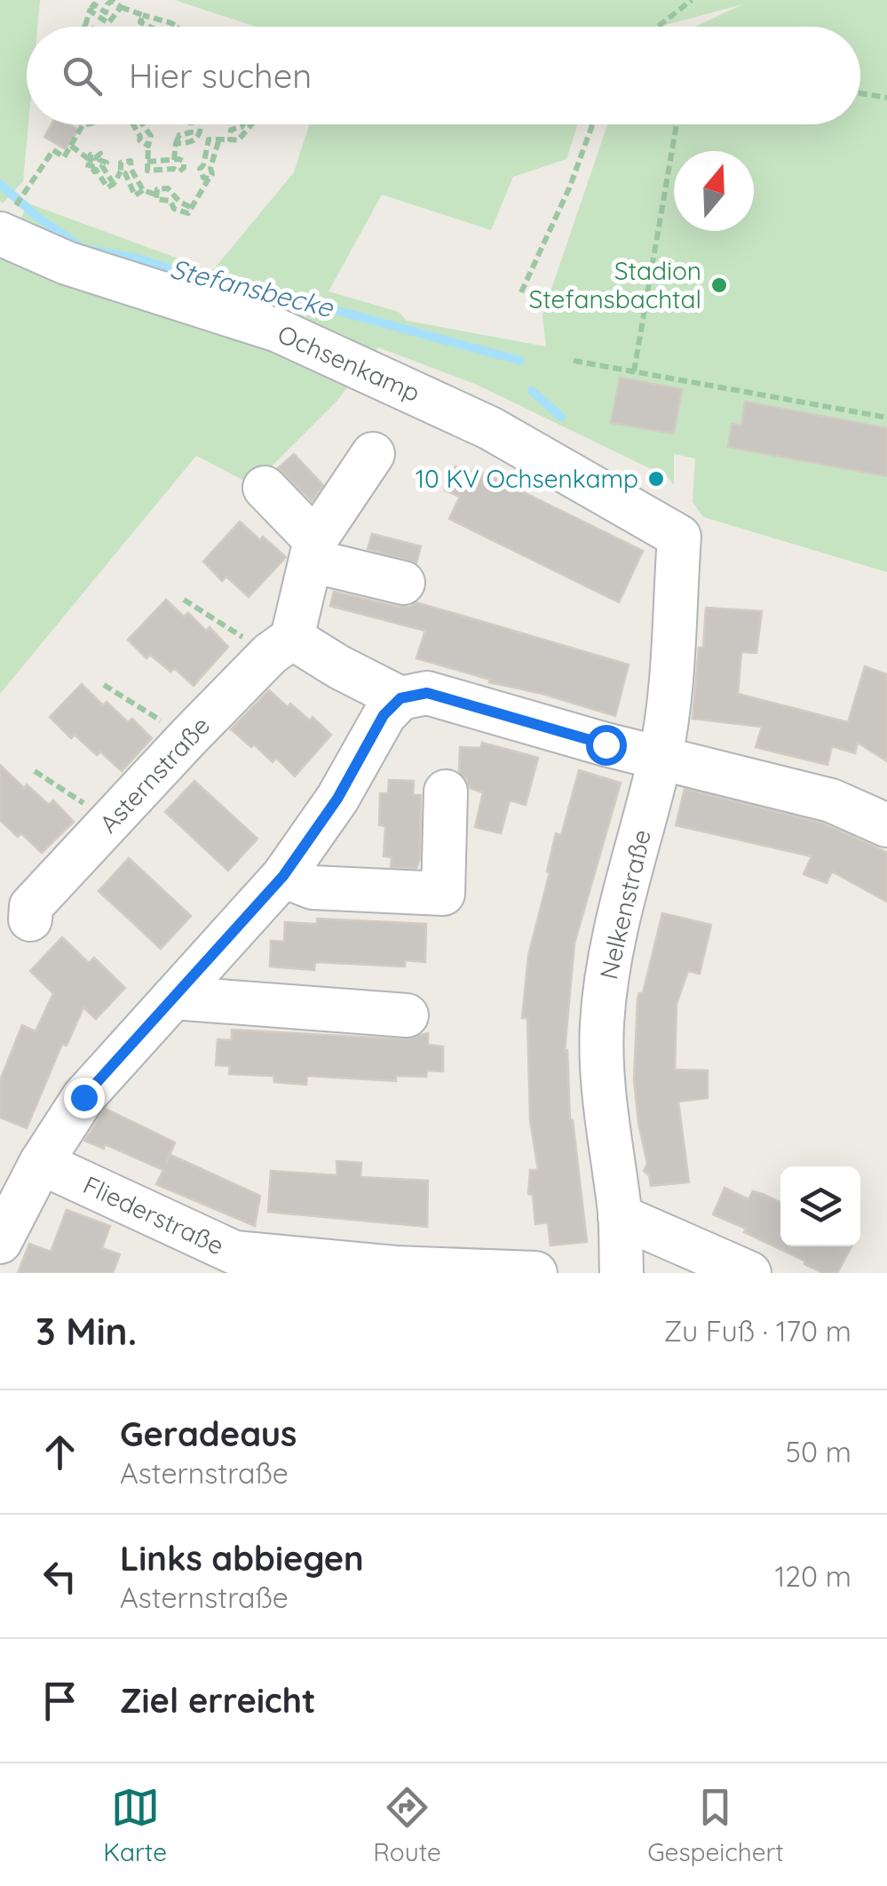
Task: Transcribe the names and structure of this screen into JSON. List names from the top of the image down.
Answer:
{
  "streets": {
    "street": [
      "Ochsenkamp",
      "Asternstraße",
      "Nelkenstraße",
      "Fliederstraße"
    ]
  },
  "crossings": [
    ["Ochsenkamp", "Nelkenstraße"]
  ],
  "water": ["Stefansbecke"],
  "places": ["Stadion Stefansbachtal", "10 KV Ochsenkamp"],
  "north": "top",
  "page": {
    "search": "Hier suchen",
    "heading": ["3 Min.", "Zu Fuß · 170 m"],
    "list": [
      ["Geradeaus", "Asternstraße", "50 m"],
      ["Links abbiegen", "Asternstraße", "120 m"],
      "Ziel erreicht"
    ],
    "nav": ["Karte", "Route", "Gespeichert"]
  }
}
